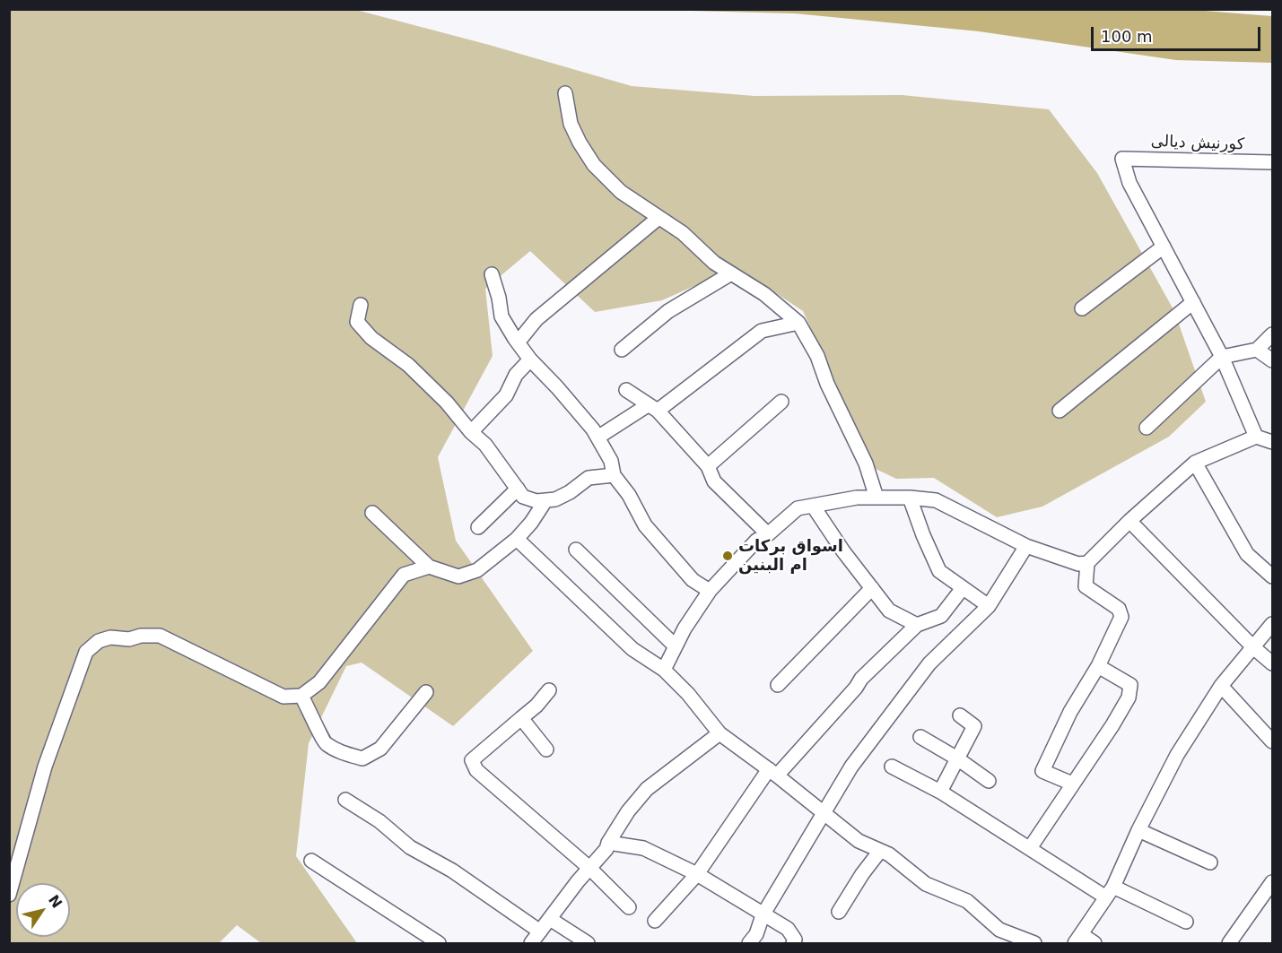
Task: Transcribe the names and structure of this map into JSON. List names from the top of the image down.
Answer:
{
  "streets": {
    "street": ["كورنيش ديالى"]
  },
  "places": ["اسواق بركات ام البنين"],
  "scale_bar": "100 m",
  "north": "top right"
}
